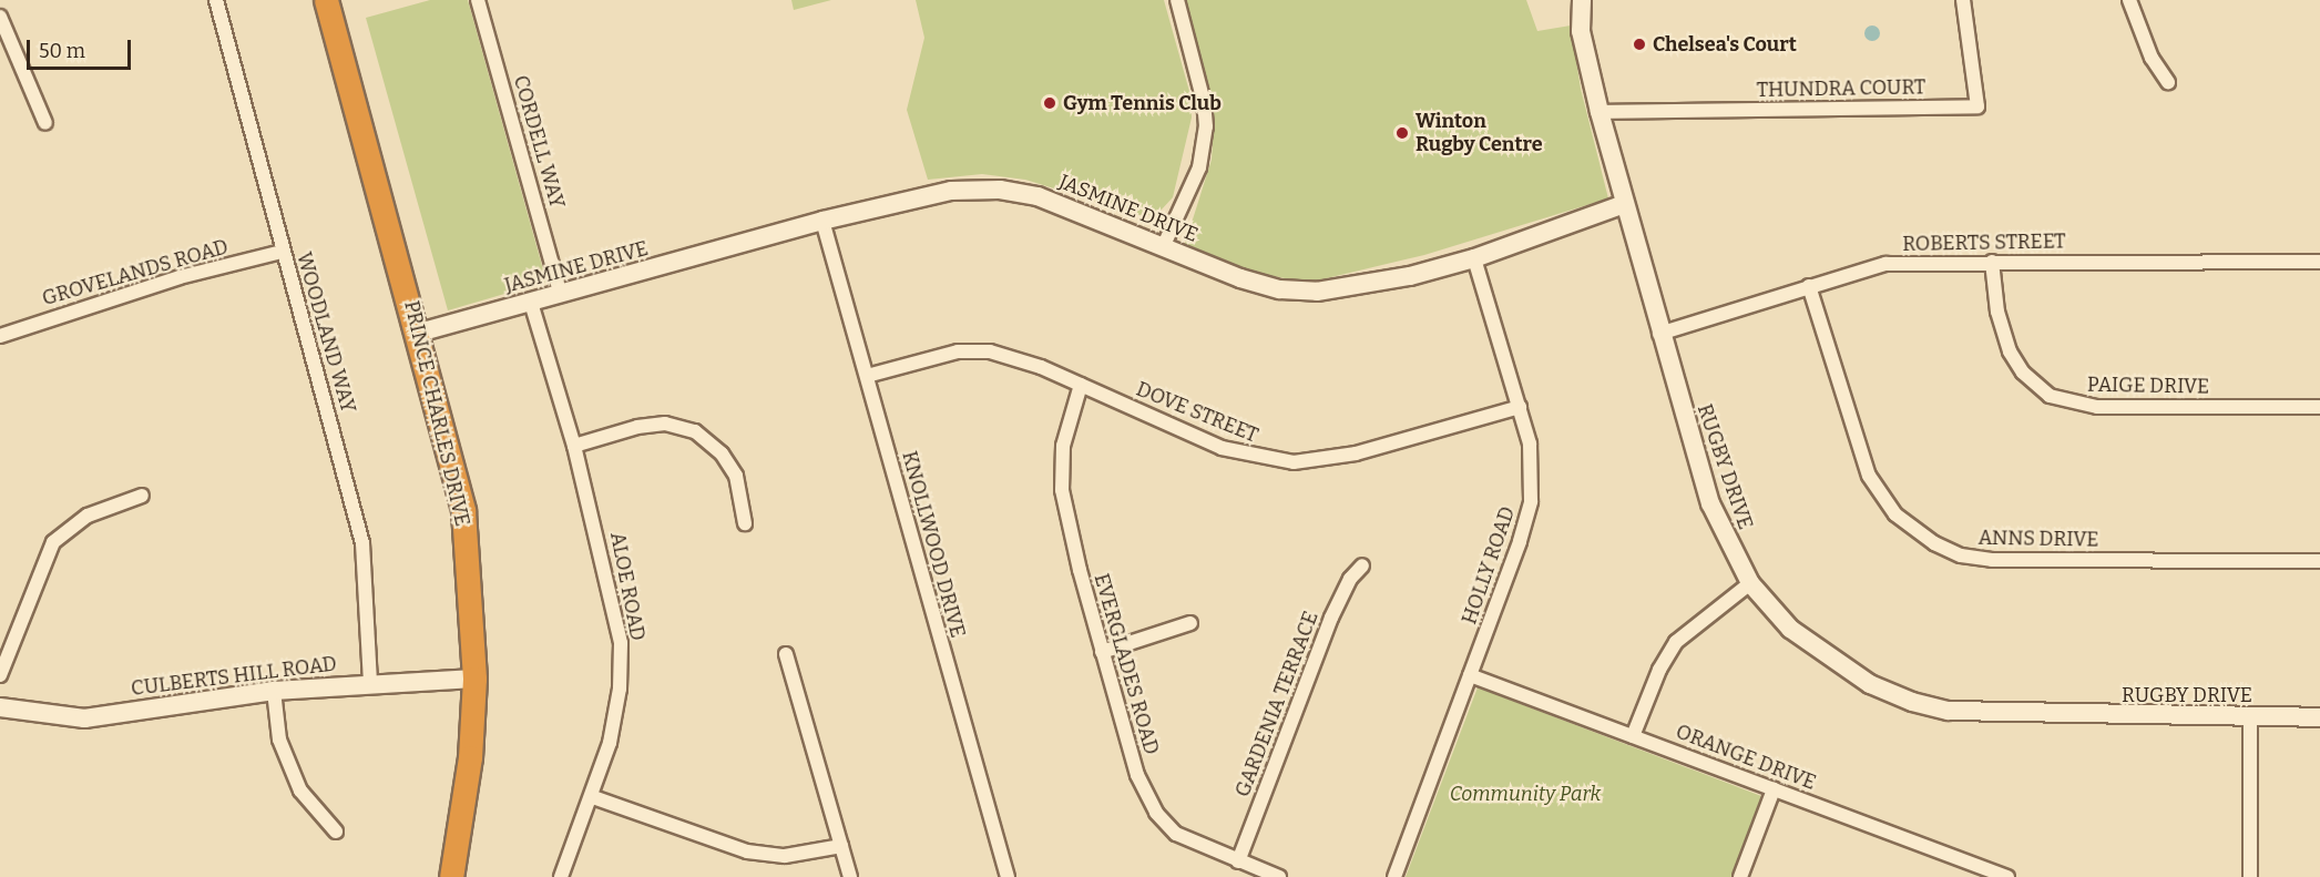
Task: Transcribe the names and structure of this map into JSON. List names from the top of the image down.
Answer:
{
  "streets": {
    "highway": ["PRINCE CHARLES DRIVE"],
    "street": [
      "THUNDRA COURT",
      "CORDELL WAY",
      "JASMINE DRIVE",
      "ROBERTS STREET",
      "GROVELANDS ROAD",
      "WOODLAND WAY",
      "PAIGE DRIVE",
      "DOVE STREET",
      "RUGBY DRIVE",
      "ANNS DRIVE",
      "KNOLLWOOD DRIVE",
      "HOLLY ROAD",
      "ALOE ROAD",
      "EVERGLADES ROAD",
      "CULBERTS HILL ROAD",
      "GARDENIA TERRACE",
      "ORANGE DRIVE"
    ]
  },
  "crossings": [
    ["THUNDRA COURT", "RUGBY DRIVE"],
    ["CORDELL WAY", "JASMINE DRIVE"],
    ["JASMINE DRIVE", "PRINCE CHARLES DRIVE"],
    ["JASMINE DRIVE", "RUGBY DRIVE"],
    ["JASMINE DRIVE", "KNOLLWOOD DRIVE"],
    ["JASMINE DRIVE", "HOLLY ROAD"],
    ["JASMINE DRIVE", "ALOE ROAD"],
    ["ROBERTS STREET", "PAIGE DRIVE"],
    ["ROBERTS STREET", "RUGBY DRIVE"],
    ["ROBERTS STREET", "ANNS DRIVE"],
    ["GROVELANDS ROAD", "WOODLAND WAY"],
    ["WOODLAND WAY", "CULBERTS HILL ROAD"],
    ["DOVE STREET", "KNOLLWOOD DRIVE"],
    ["DOVE STREET", "HOLLY ROAD"],
    ["DOVE STREET", "EVERGLADES ROAD"],
    ["PRINCE CHARLES DRIVE", "CULBERTS HILL ROAD"],
    ["HOLLY ROAD", "ORANGE DRIVE"],
    ["EVERGLADES ROAD", "GARDENIA TERRACE"]
  ],
  "parks": ["Community Park"],
  "places": ["Chelsea's Court", "Gym Tennis Club", "Winton Rugby Centre"],
  "scale_bar": "50 m"
}
